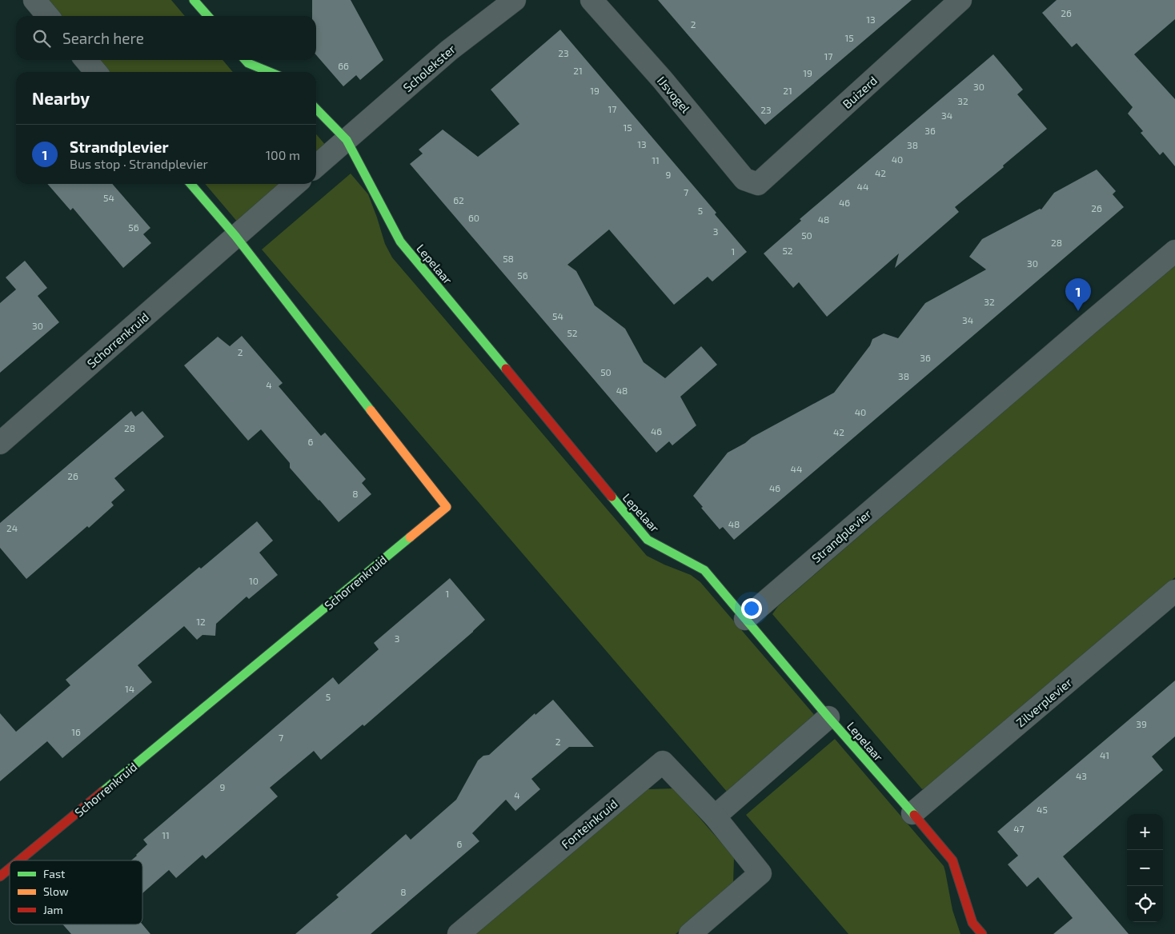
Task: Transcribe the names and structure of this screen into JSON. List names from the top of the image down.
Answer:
{
  "streets": {
    "street": [
      "Scholekster",
      "Buizerd",
      "IJsvogel",
      "Lepelaar",
      "Schorrenkruid",
      "Strandplevier",
      "Zilverplevier",
      "Fonteinkruid"
    ]
  },
  "crossings": [
    ["Scholekster", "Lepelaar"],
    ["Buizerd", "IJsvogel"],
    ["Lepelaar", "Strandplevier"],
    ["Lepelaar", "Zilverplevier"]
  ],
  "house_numbers": [
    "26",
    "13",
    "2",
    "15",
    "23",
    "17",
    "66",
    "21",
    "19",
    "30",
    "19",
    "21",
    "32",
    "17",
    "23",
    "34",
    "15",
    "36",
    "13",
    "38",
    "40",
    "11",
    "42",
    "9",
    "44",
    "7",
    "54",
    "62",
    "46",
    "26",
    "5",
    "60",
    "48",
    "56",
    "3",
    "50",
    "28",
    "52",
    "1",
    "58",
    "30",
    "56",
    "32",
    "54",
    "34",
    "30",
    "52",
    "2",
    "36",
    "50",
    "38",
    "4",
    "48",
    "40",
    "28",
    "46",
    "42",
    "6",
    "44",
    "26",
    "46",
    "8",
    "48",
    "24",
    "10",
    "1",
    "12",
    "3",
    "14",
    "5",
    "39",
    "16",
    "7",
    "2",
    "41",
    "43",
    "9",
    "4",
    "45",
    "47",
    "11",
    "6",
    "8"
  ],
  "legend": ["Fast", "Slow", "Jam"],
  "page": {
    "search": "Search here",
    "heading": "Nearby",
    "list": [
      {
        "mark": "1",
        "name": "Strandplevier",
        "note": "Bus stop · Strandplevier",
        "value": "100 m"
      }
    ],
    "pins": "1",
    "map_buttons": ["+", "−"]
  }
}
